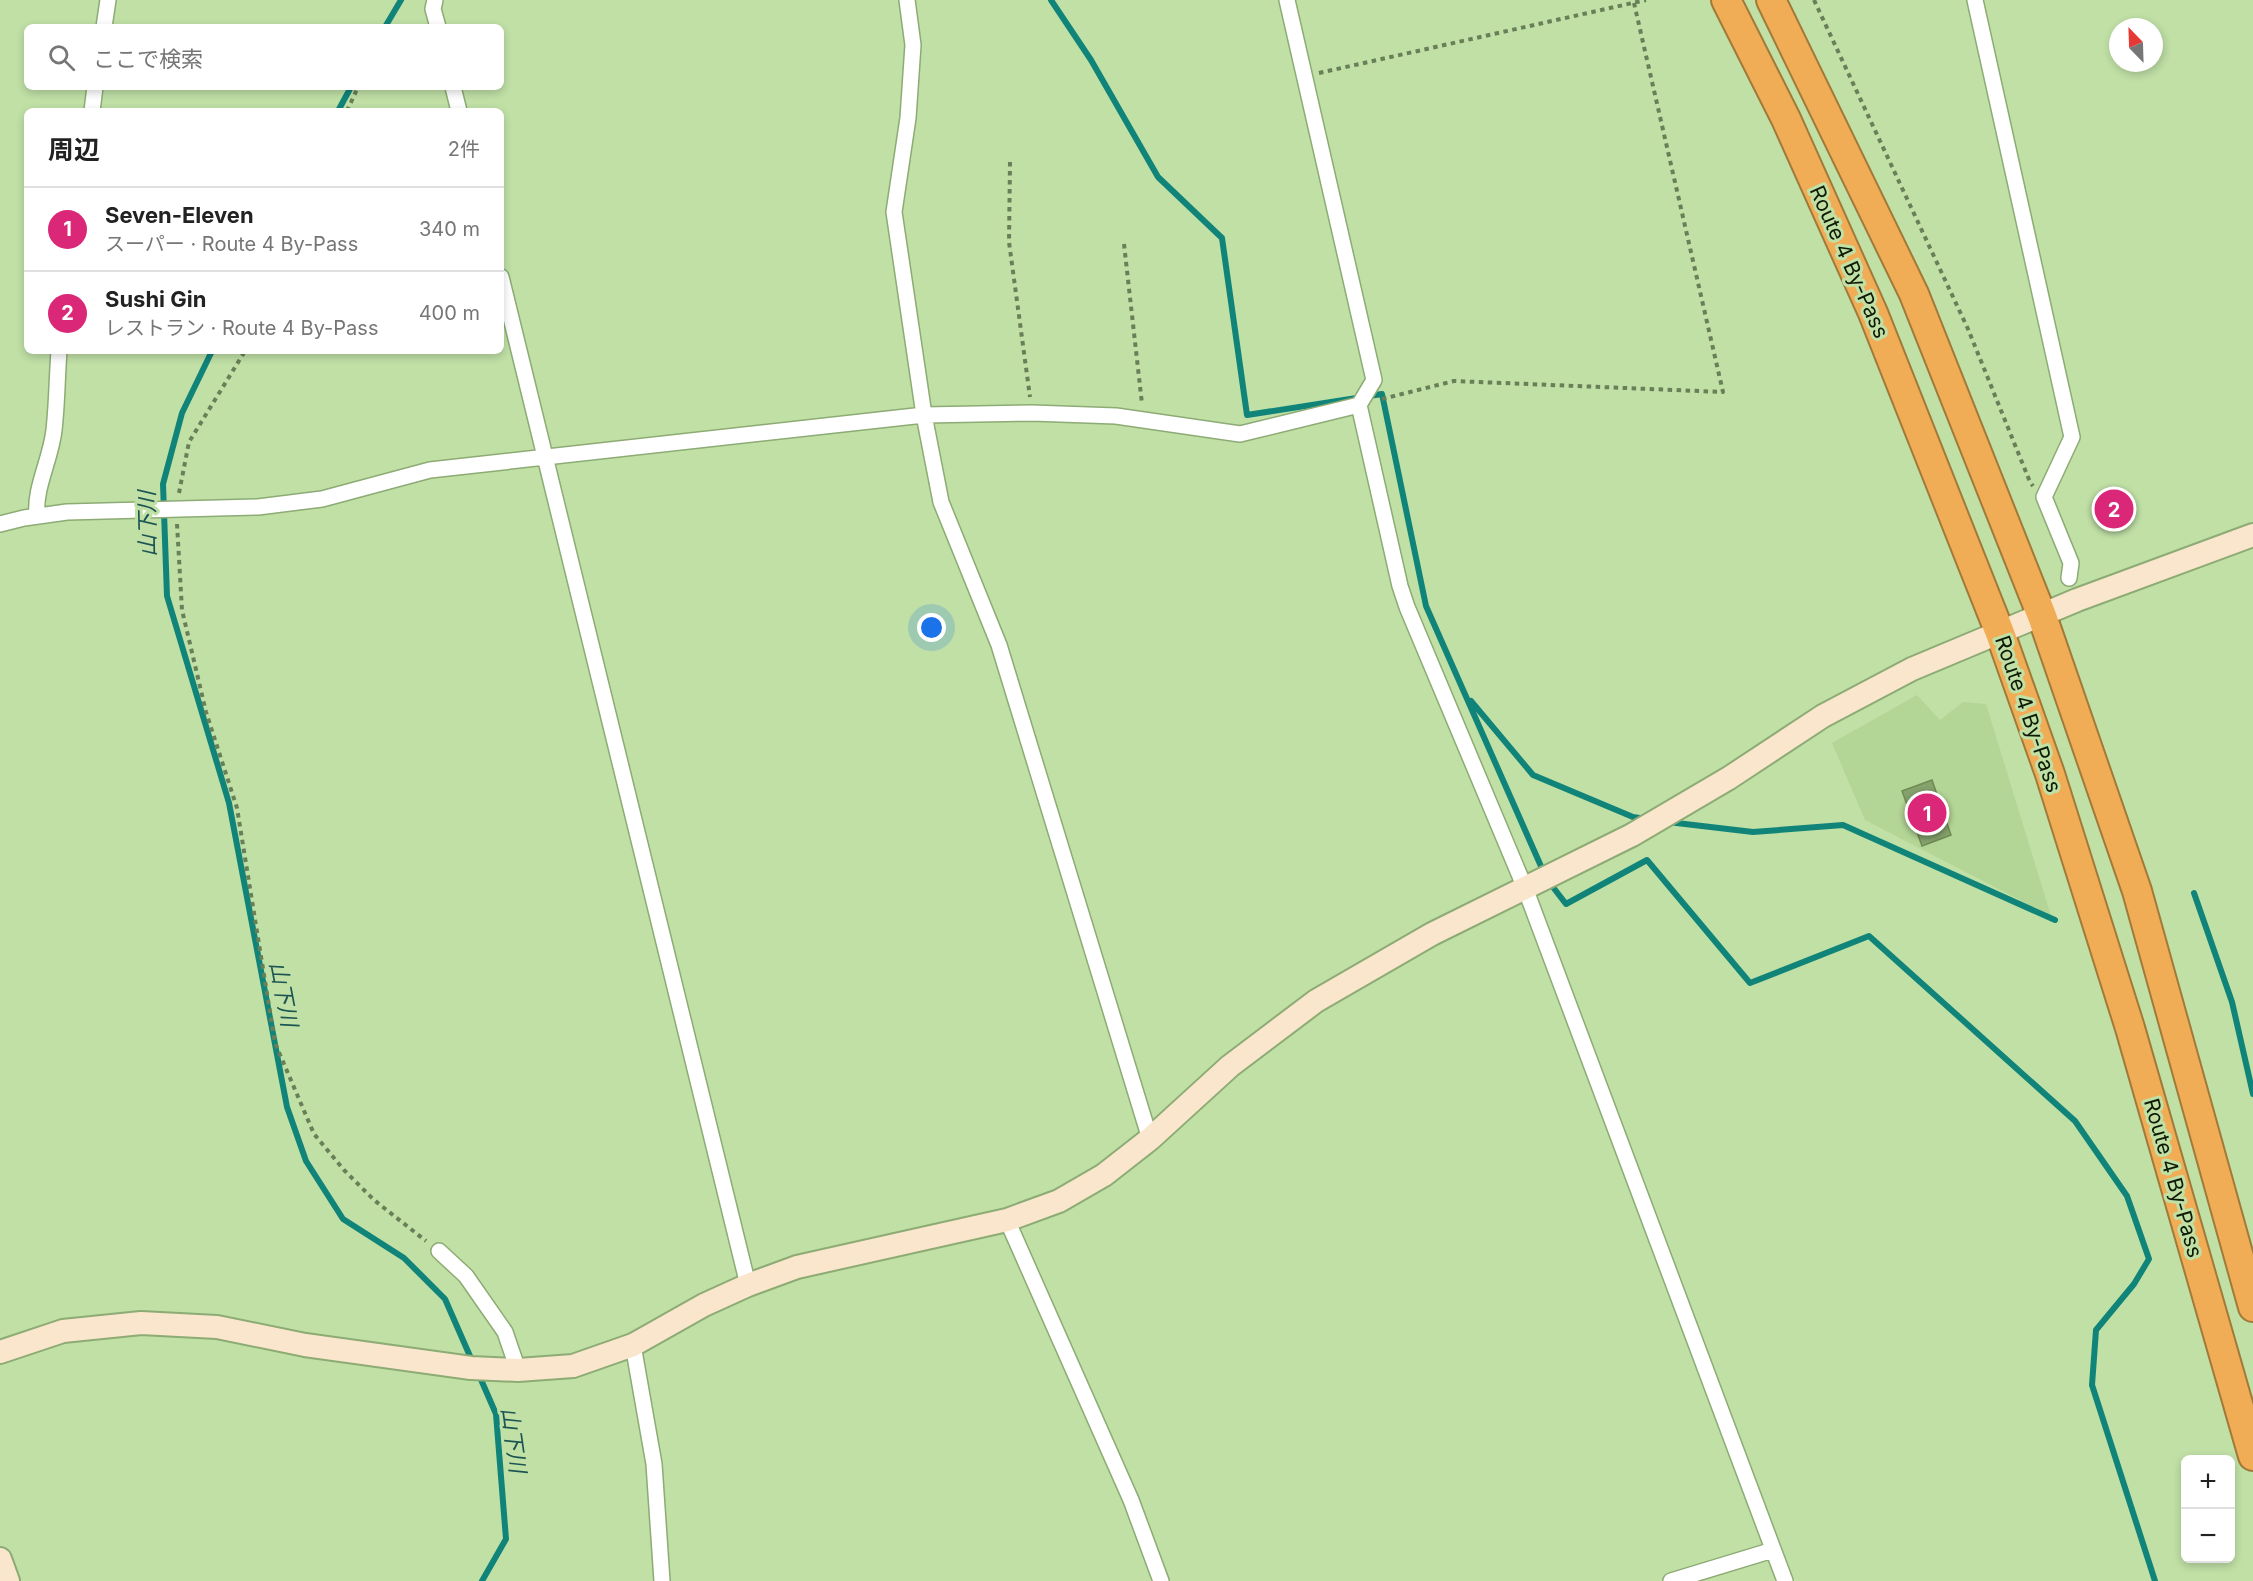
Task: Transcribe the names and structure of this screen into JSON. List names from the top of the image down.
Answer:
{
  "streets": {
    "highway": ["Route 4 By-Pass"]
  },
  "water": ["山下川"],
  "north": "top left",
  "page": {
    "search": "ここで検索",
    "heading": ["周辺", "2件"],
    "list": [
      {
        "mark": "1",
        "name": "Seven-Eleven",
        "note": "スーパー · Route 4 By-Pass",
        "value": "340 m"
      },
      {
        "mark": "2",
        "name": "Sushi Gin",
        "note": "レストラン · Route 4 By-Pass",
        "value": "400 m"
      }
    ],
    "pins": ["2", "1"],
    "map_buttons": ["+", "−"]
  }
}
